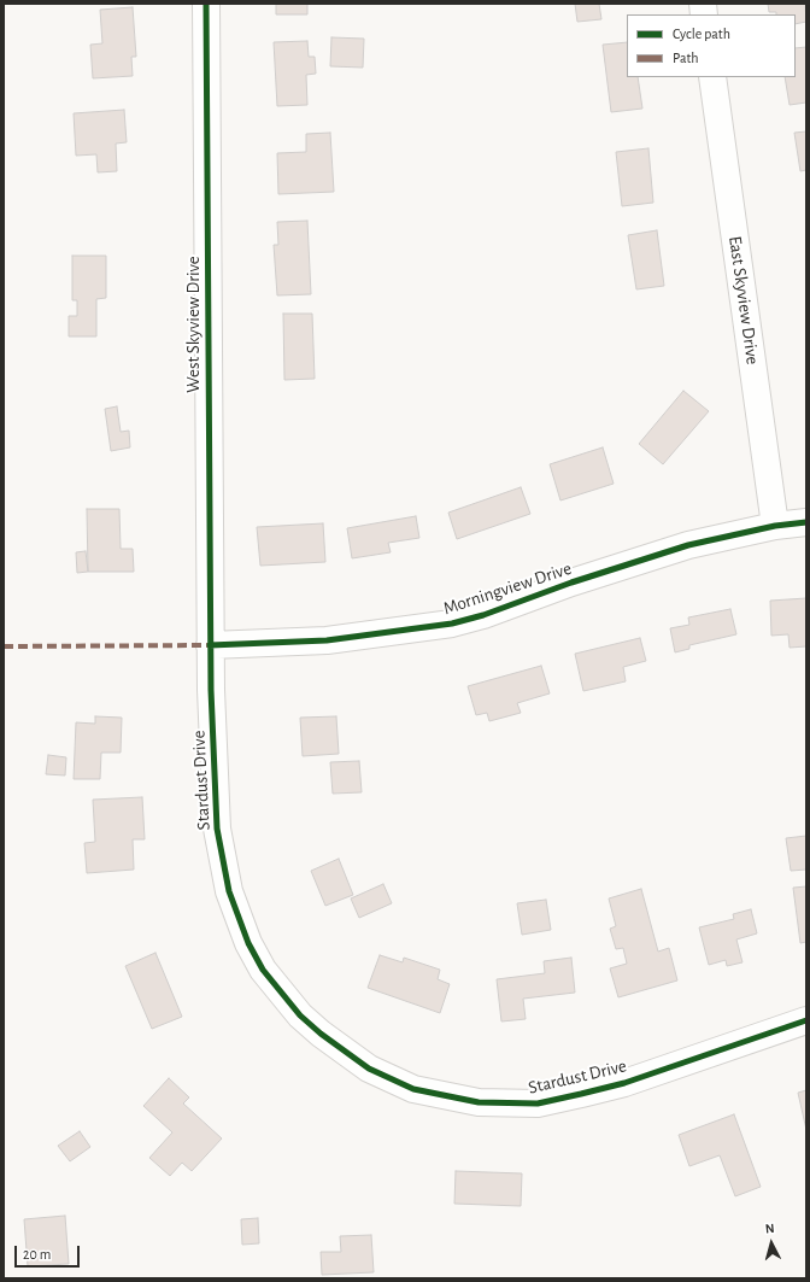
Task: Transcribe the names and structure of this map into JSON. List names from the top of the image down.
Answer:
{
  "streets": {
    "street": [
      "East Skyview Drive",
      "West Skyview Drive",
      "Morningview Drive",
      "Stardust Drive"
    ]
  },
  "crossings": [
    ["East Skyview Drive", "Morningview Drive"],
    ["West Skyview Drive", "Morningview Drive"],
    ["West Skyview Drive", "Stardust Drive"],
    ["Morningview Drive", "Stardust Drive"]
  ],
  "legend": ["Cycle path", "Path"],
  "scale_bar": "20 m",
  "north": "top"
}
